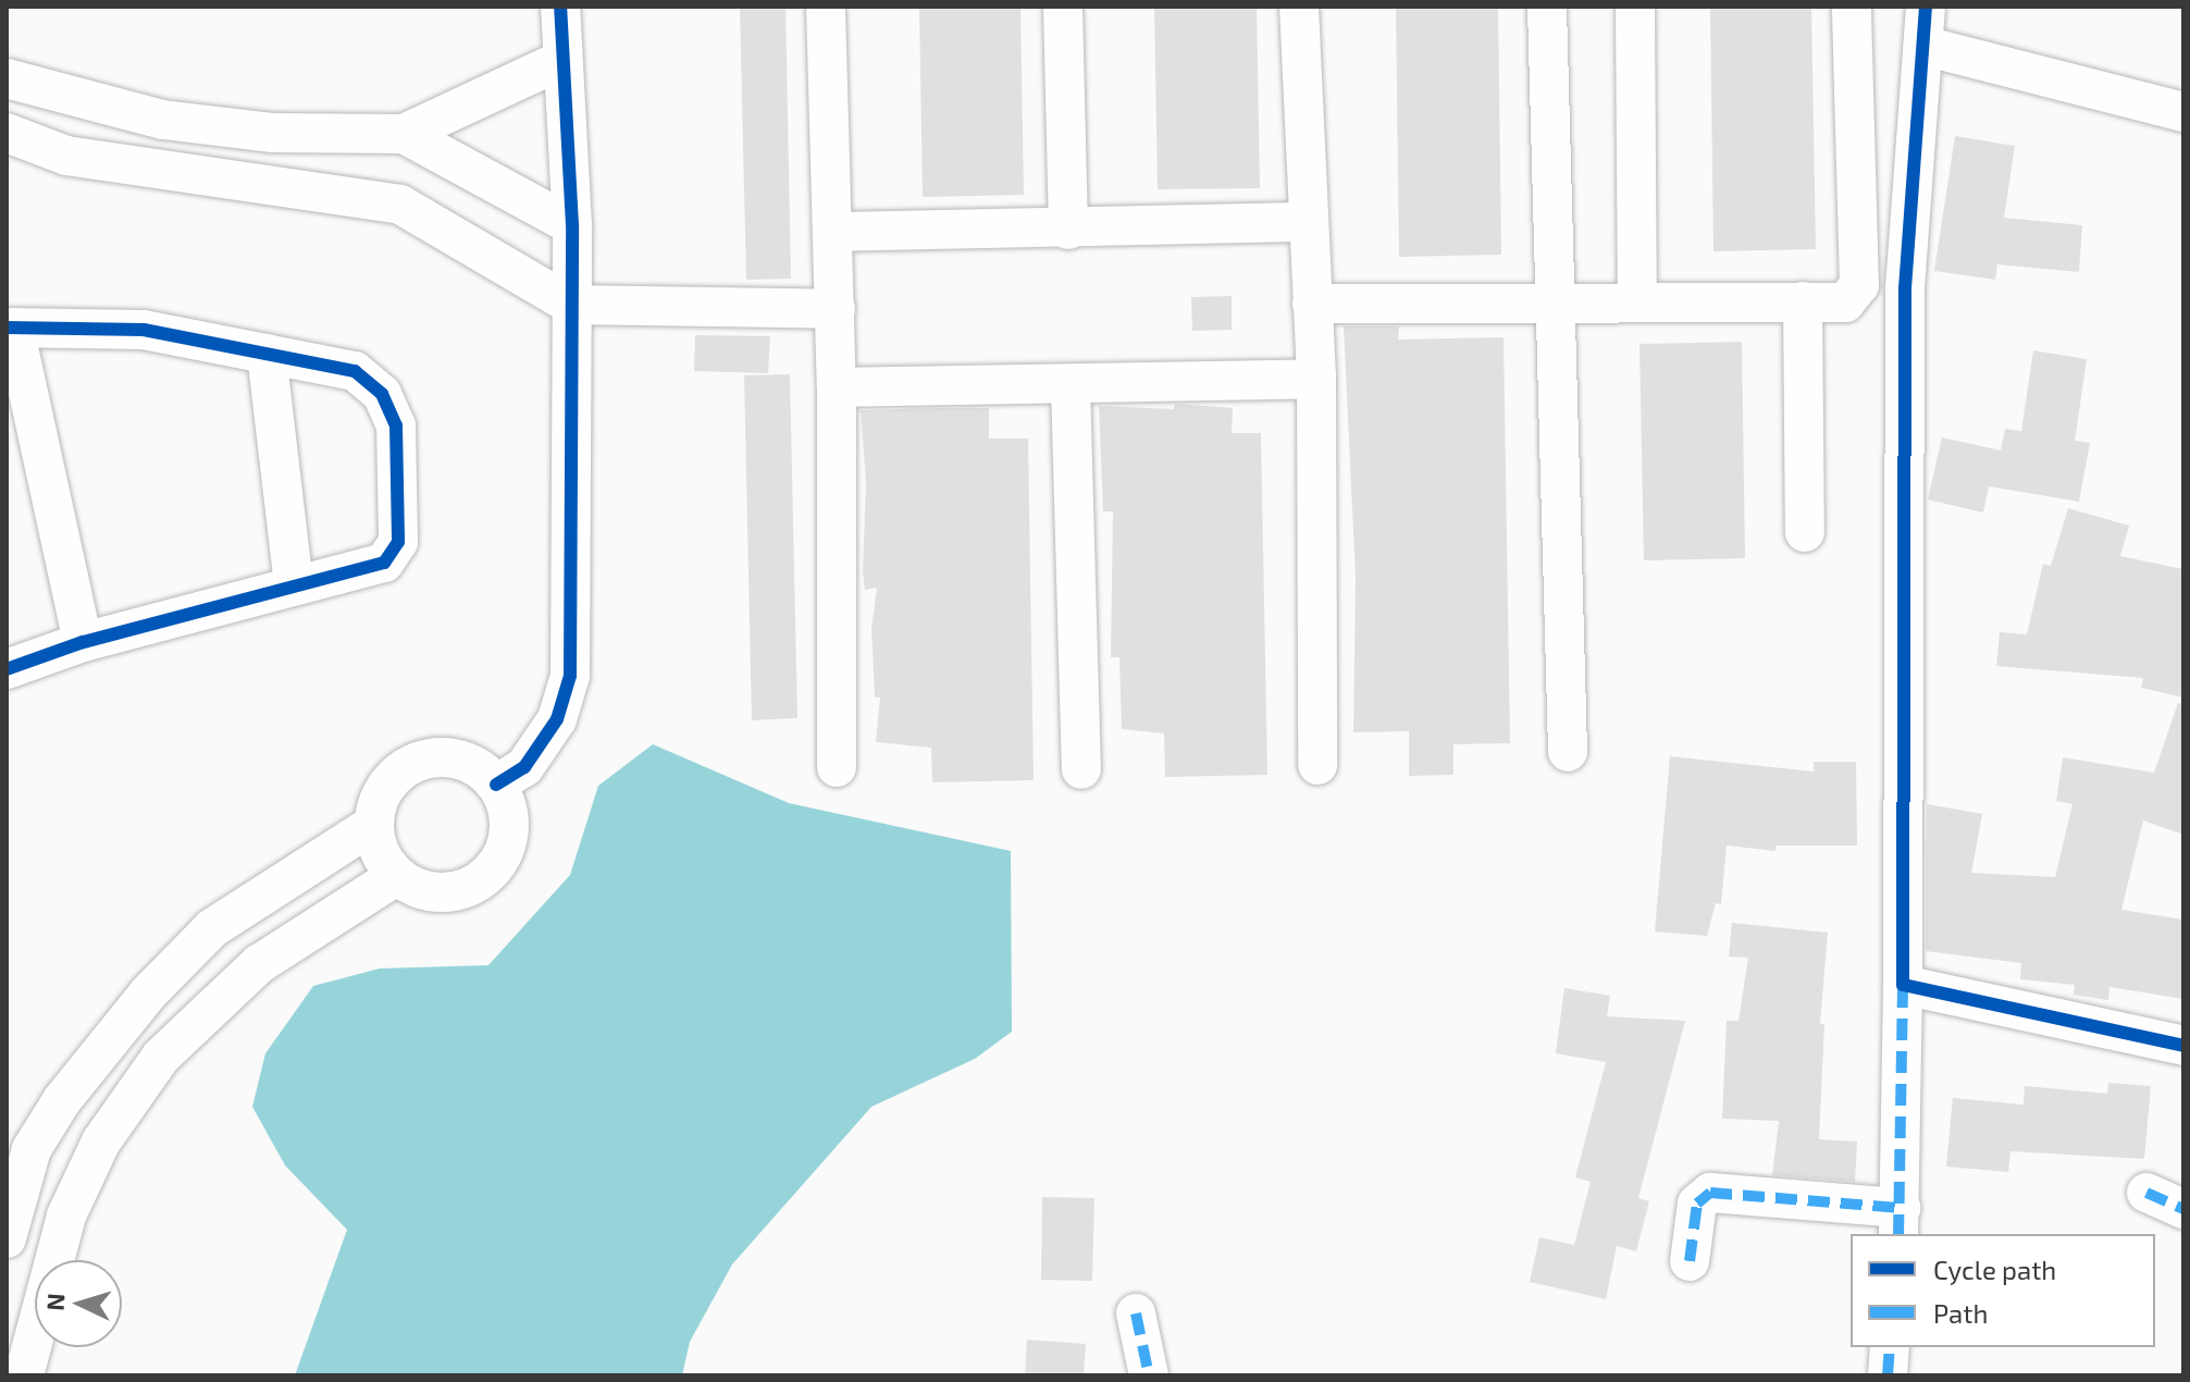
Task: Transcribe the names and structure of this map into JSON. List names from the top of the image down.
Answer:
{
  "legend": ["Cycle path", "Path"],
  "north": "left"
}
